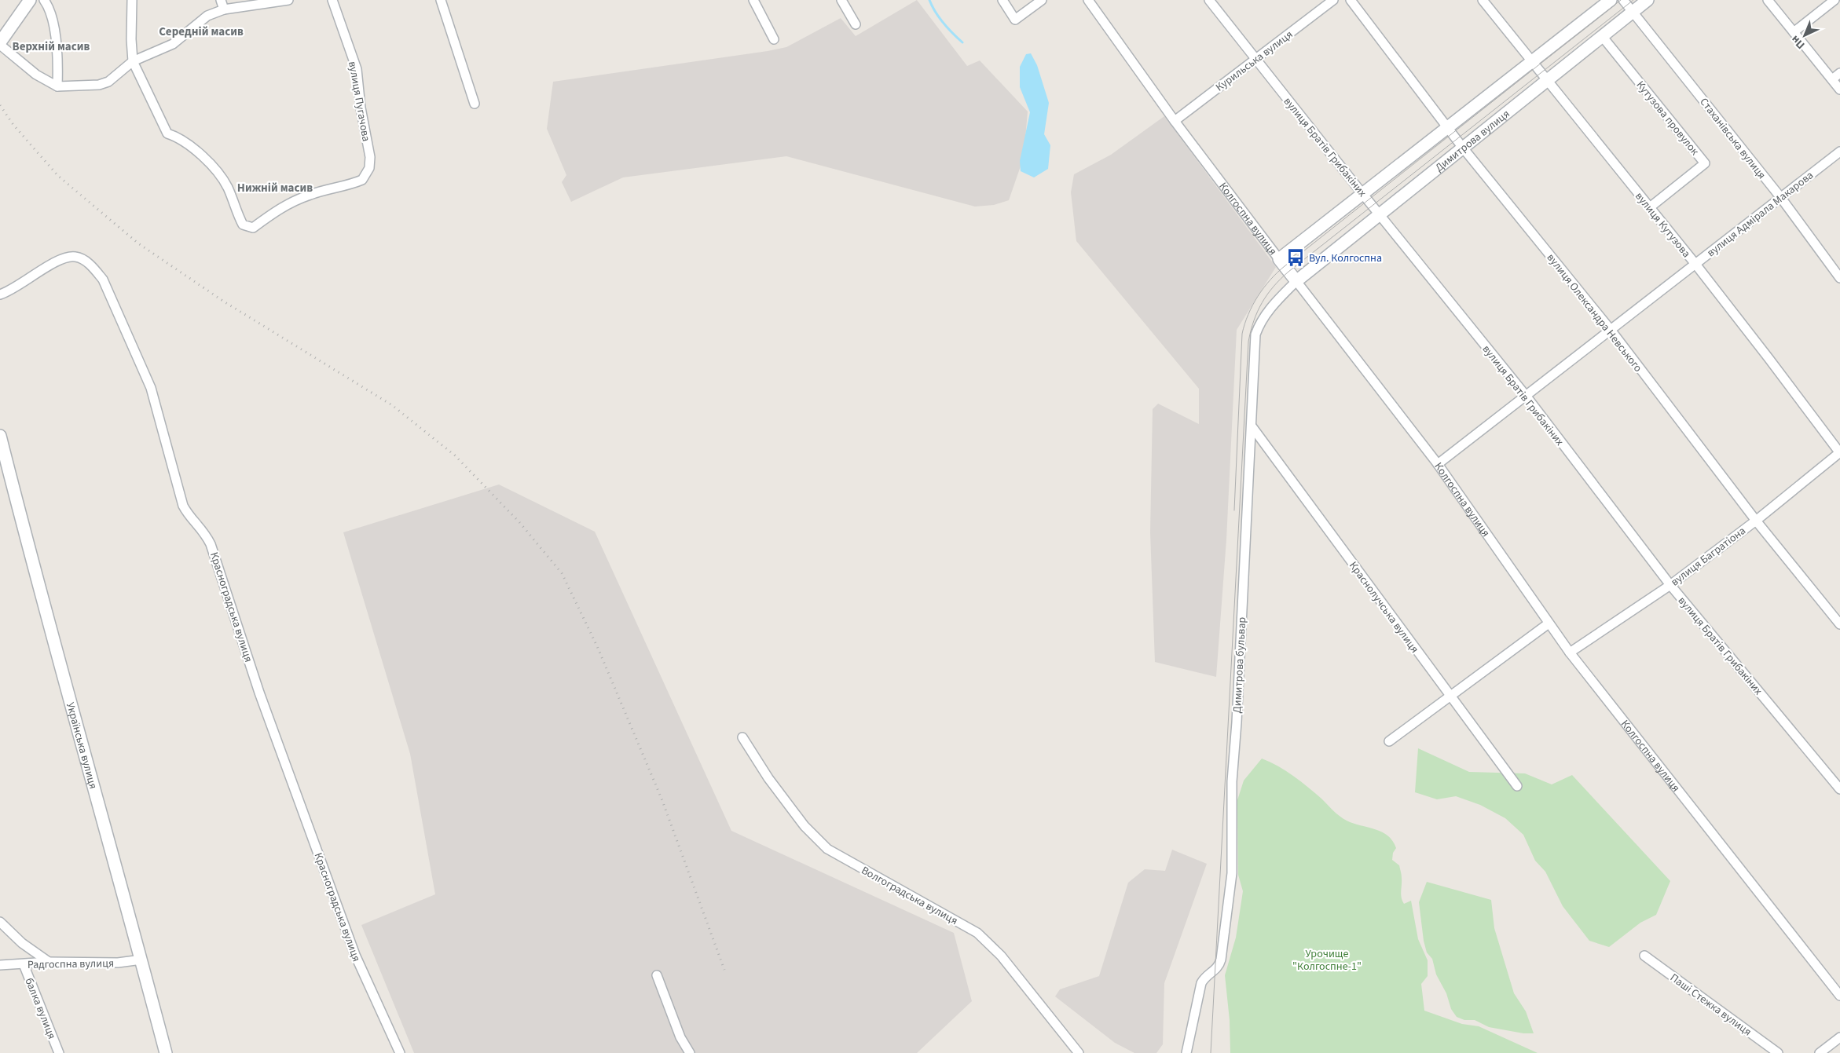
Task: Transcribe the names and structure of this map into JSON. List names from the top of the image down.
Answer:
{
  "streets": {
    "street": [
      "Курильська вулиця",
      "вулиця Пугачова",
      "Кутузова провулок",
      "Стаханівська вулиця",
      "Димитрова вулиця",
      "вулиця Братів Грибакіних",
      "вулиця Адмірала Макарова",
      "Колгоспна вулиця",
      "вулиця Кутузова",
      "вулиця Олександра Невського",
      "вулиця Багратіона",
      "Красноградська вулиця",
      "Краснолучська вулиця",
      "Димитрова бульвар",
      "Українська вулиця",
      "Волгоградська вулиця",
      "Радгоспна вулиця",
      "Паші Стежка вулиця",
      "балка вулиця"
    ]
  },
  "crossings": [
    ["Курильська вулиця", "вулиця Братів Грибакіних"],
    ["Курильська вулиця", "Колгоспна вулиця"],
    ["Кутузова провулок", "Димитрова вулиця"],
    ["Кутузова провулок", "вулиця Кутузова"],
    ["Стаханівська вулиця", "Димитрова вулиця"],
    ["Стаханівська вулиця", "вулиця Адмірала Макарова"],
    ["Димитрова вулиця", "вулиця Братів Грибакіних"],
    ["Димитрова вулиця", "Колгоспна вулиця"],
    ["Димитрова вулиця", "вулиця Кутузова"],
    ["Димитрова вулиця", "вулиця Олександра Невського"],
    ["Димитрова вулиця", "Димитрова бульвар"],
    ["вулиця Братів Грибакіних", "вулиця Адмірала Макарова"],
    ["вулиця Братів Грибакіних", "вулиця Багратіона"],
    ["вулиця Адмірала Макарова", "Колгоспна вулиця"],
    ["вулиця Адмірала Макарова", "вулиця Кутузова"],
    ["вулиця Адмірала Макарова", "вулиця Олександра Невського"],
    ["Колгоспна вулиця", "вулиця Багратіона"],
    ["Колгоспна вулиця", "Димитрова бульвар"],
    ["вулиця Кутузова", "вулиця Багратіона"],
    ["вулиця Олександра Невського", "вулиця Багратіона"],
    ["Краснолучська вулиця", "Димитрова бульвар"],
    ["Українська вулиця", "Радгоспна вулиця"],
    ["Радгоспна вулиця", "балка вулиця"]
  ],
  "districts": ["Середній масив", "Верхній масив", "Нижній масив"],
  "parks": ["Урочище \"Колгоспне-1\""],
  "places": {
    "bus stop": ["Вул. Колгоспна"]
  },
  "north": "bottom left"
}
